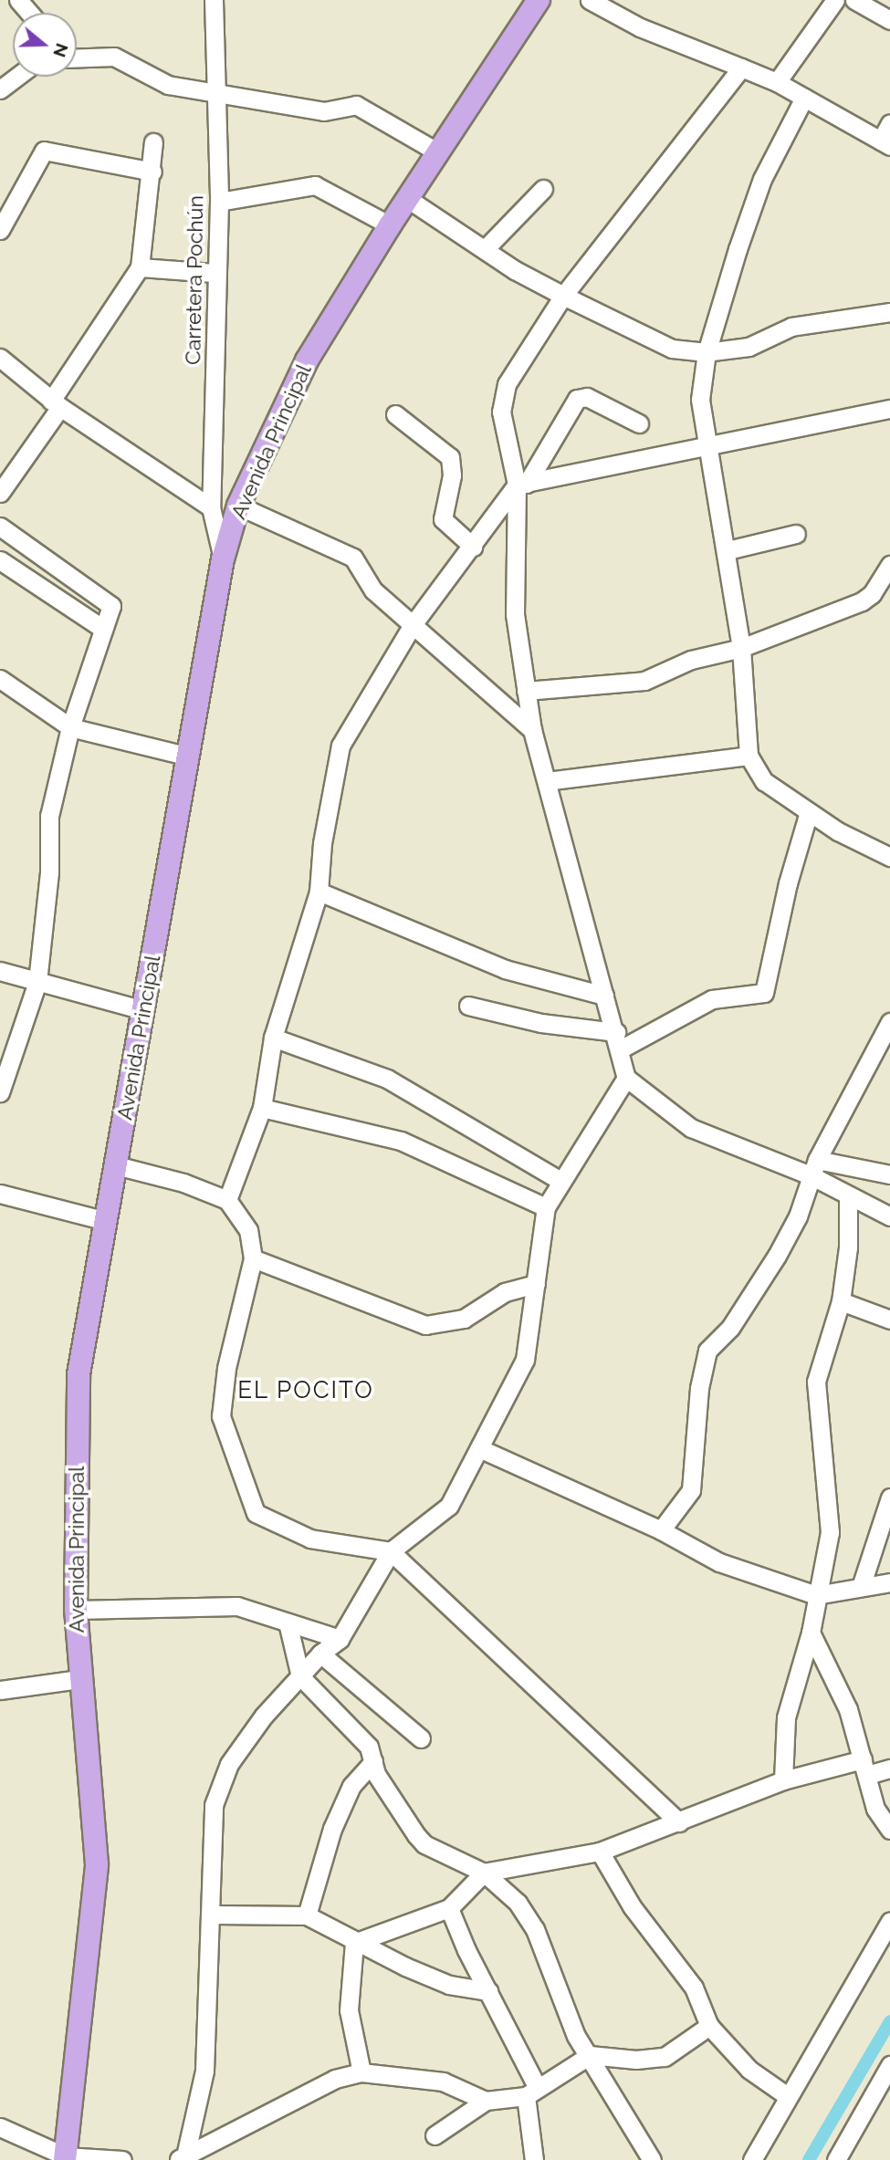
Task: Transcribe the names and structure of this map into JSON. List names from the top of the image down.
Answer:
{
  "streets": {
    "main road": ["Avenida Principal"],
    "street": ["Carretera Pochún"]
  },
  "crossings": [
    ["Carretera Pochún", "Avenida Principal"]
  ],
  "districts": ["EL POCITO"],
  "north": "right"
}
